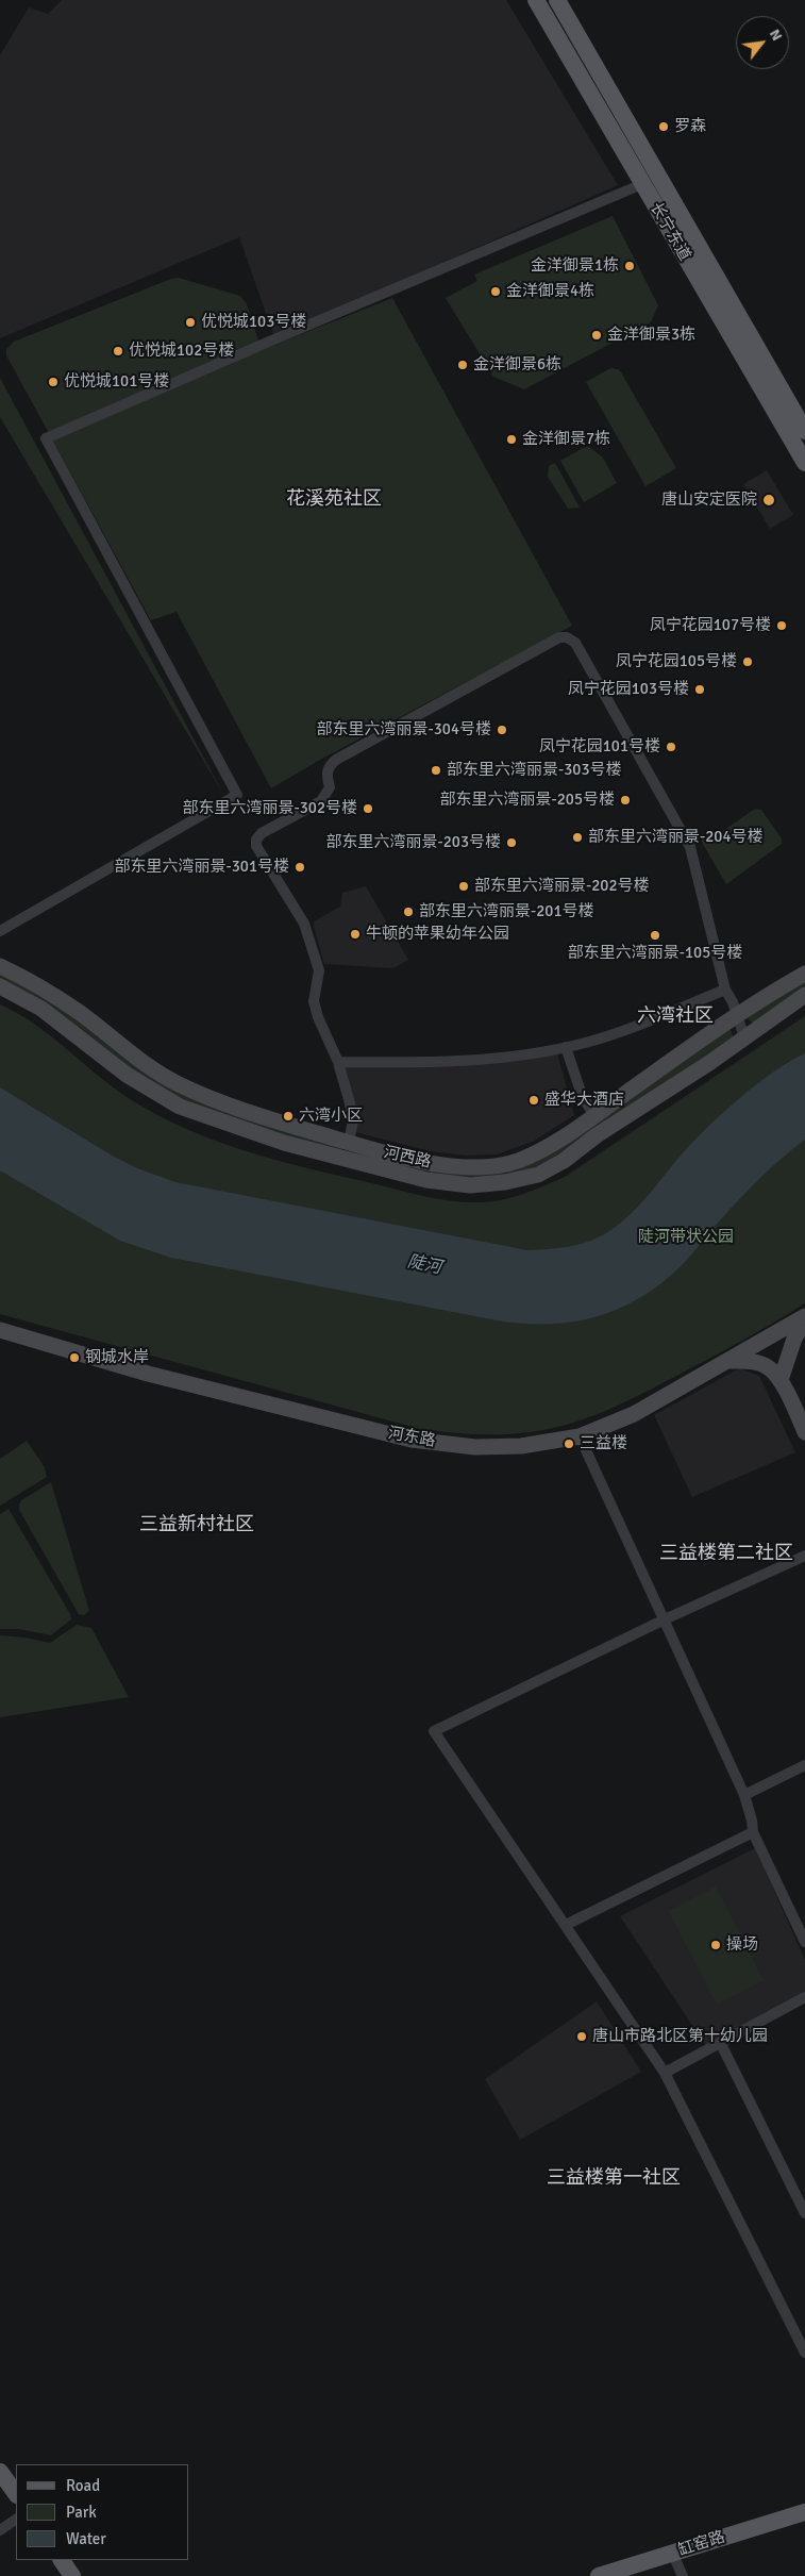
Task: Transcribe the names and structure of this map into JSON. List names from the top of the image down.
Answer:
{
  "streets": {
    "main road": [
      "长宁东道",
      "河西路",
      "河东路",
      "缸窑路"
    ]
  },
  "districts": [
    "花溪苑社区",
    "六湾社区",
    "三益新村社区",
    "三益楼第二社区",
    "三益楼第一社区"
  ],
  "water": ["陡河"],
  "parks": ["陡河带状公园"],
  "places": [
    "罗森",
    "金洋御景1栋",
    "金洋御景4栋",
    "优悦城103号楼",
    "金洋御景3栋",
    "优悦城102号楼",
    "金洋御景6栋",
    "优悦城101号楼",
    "金洋御景7栋",
    "唐山安定医院",
    "凤宁花园107号楼",
    "凤宁花园105号楼",
    "凤宁花园103号楼",
    "部东里六湾丽景-304号楼",
    "凤宁花园101号楼",
    "部东里六湾丽景-303号楼",
    "部东里六湾丽景-205号楼",
    "部东里六湾丽景-302号楼",
    "部东里六湾丽景-204号楼",
    "部东里六湾丽景-203号楼",
    "部东里六湾丽景-301号楼",
    "部东里六湾丽景-202号楼",
    "部东里六湾丽景-201号楼",
    "牛顿的苹果幼年公园",
    "部东里六湾丽景-105号楼",
    "盛华大酒店",
    "六湾小区",
    "钢城水岸",
    "三益楼",
    "操场",
    "唐山市路北区第十幼儿园"
  ],
  "legend": ["Road", "Park", "Water"],
  "north": "top right"
}
